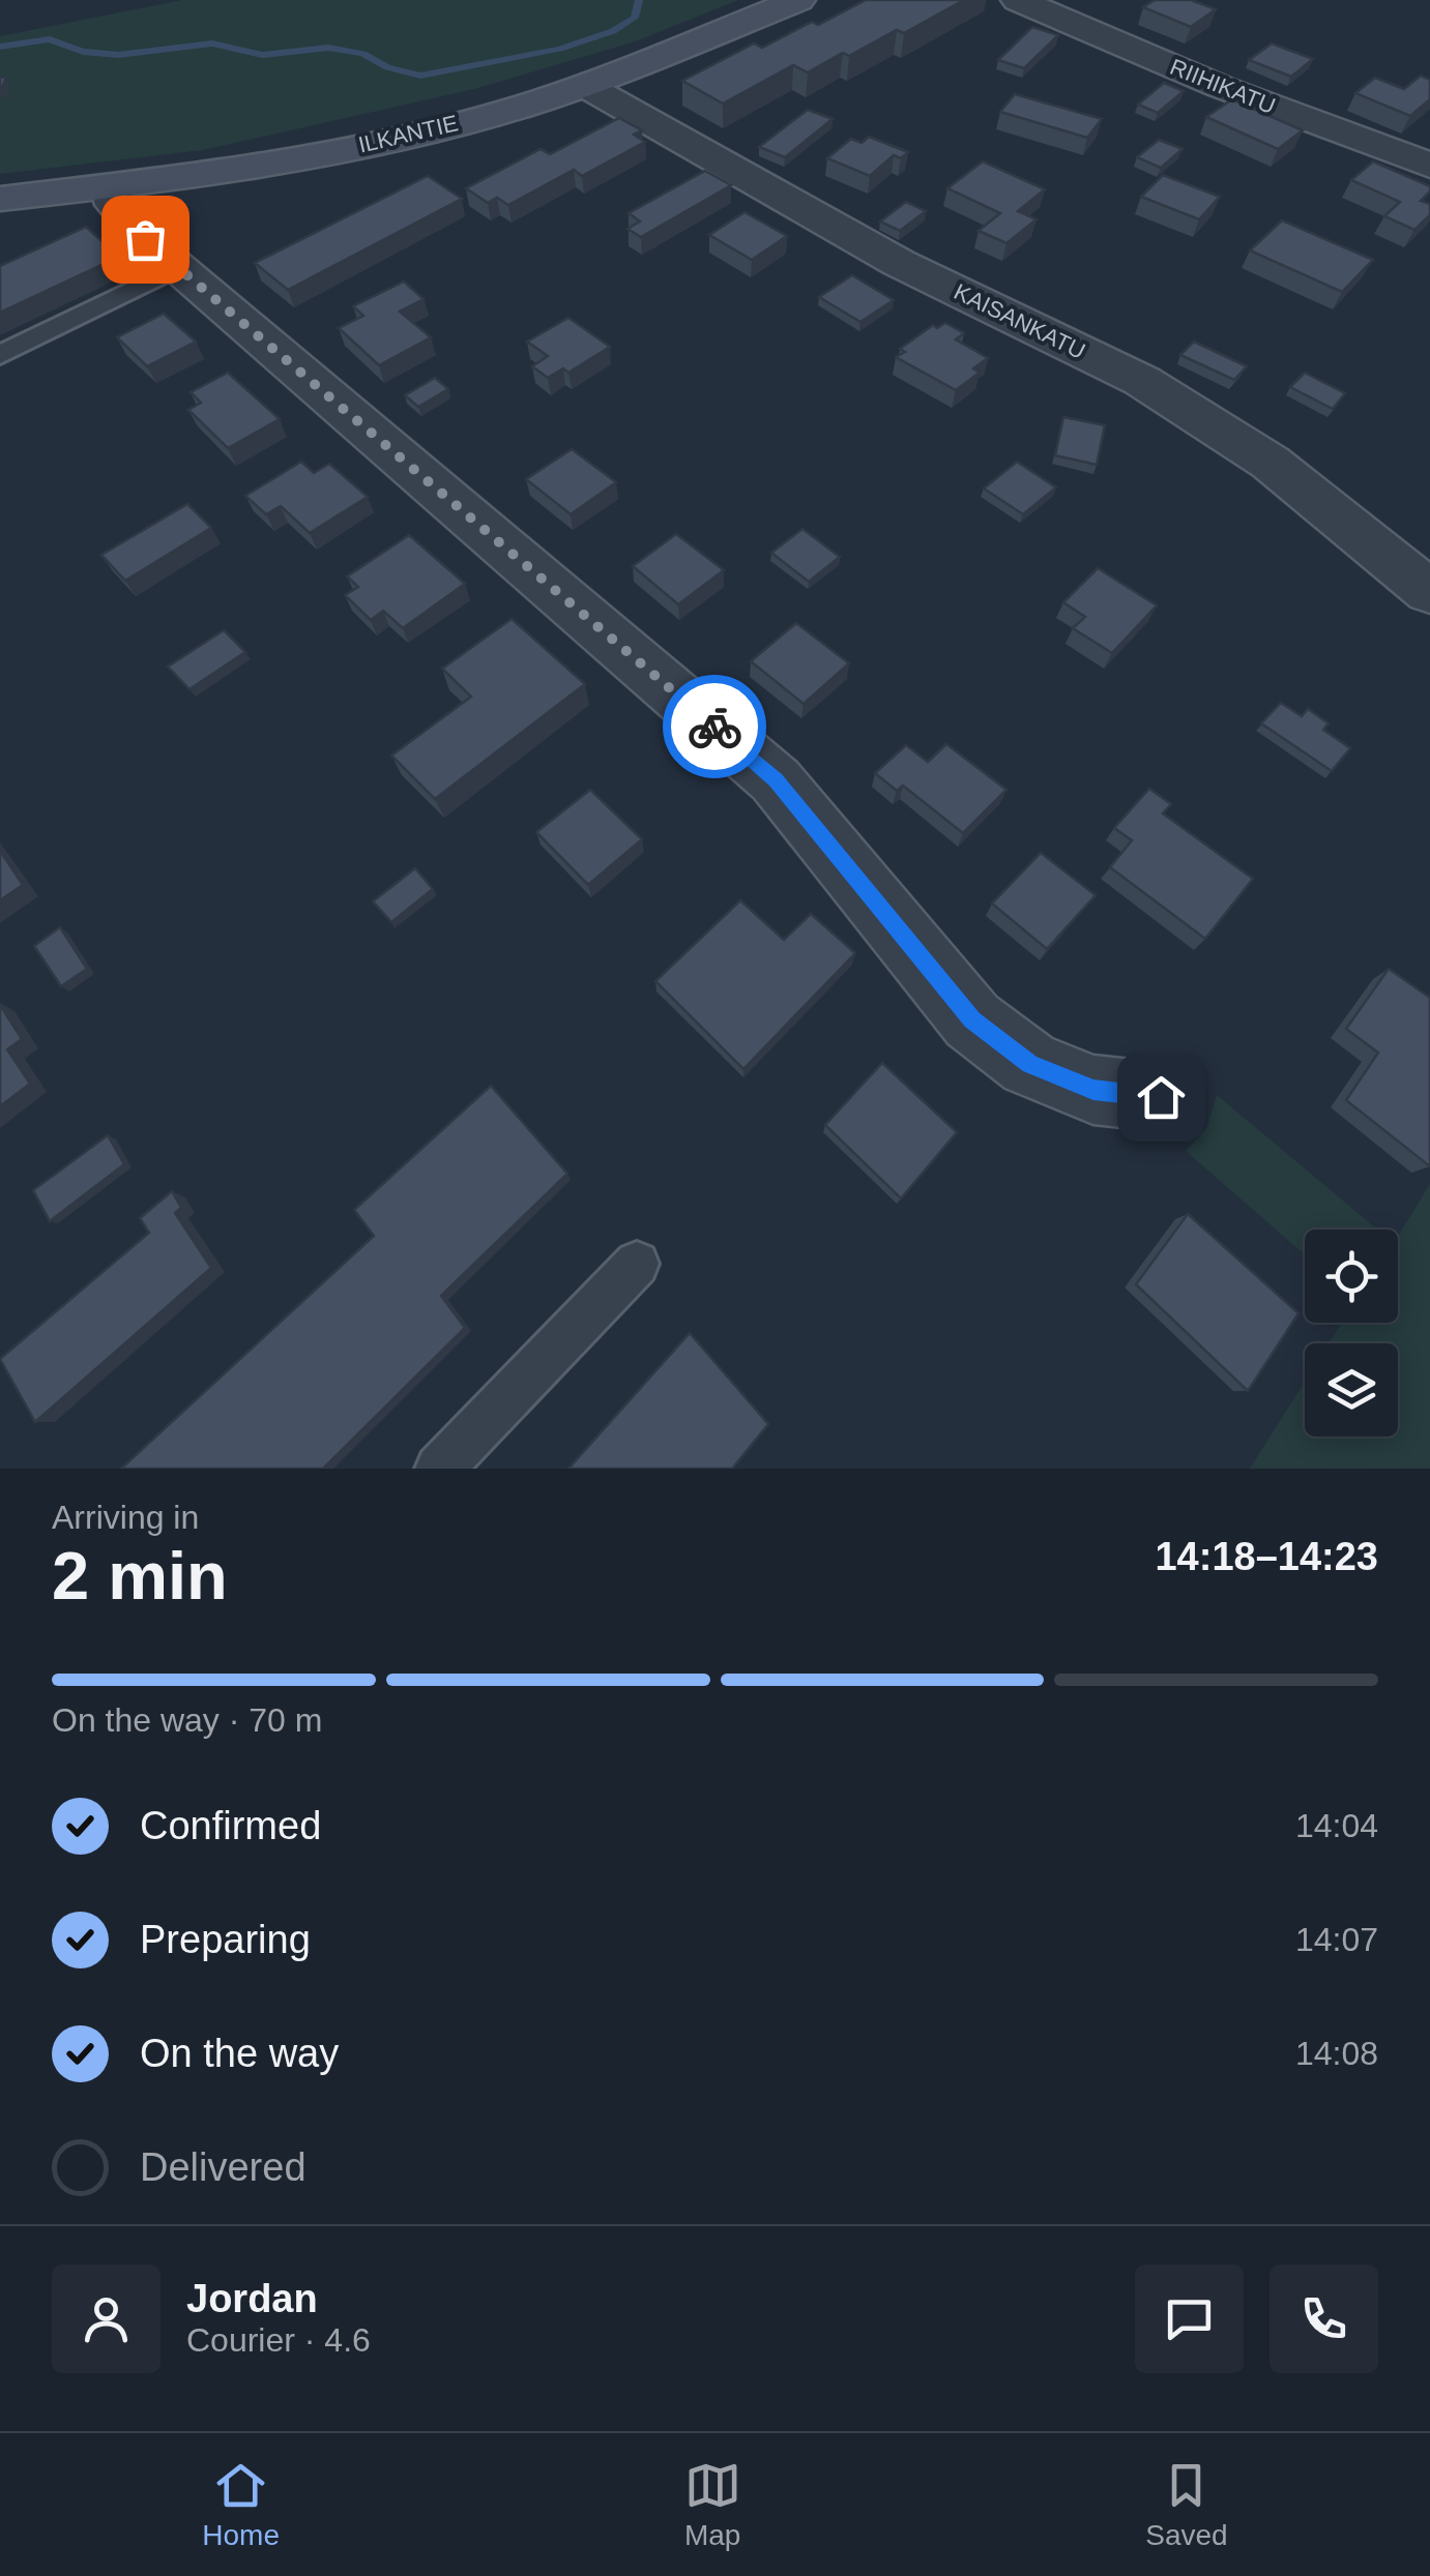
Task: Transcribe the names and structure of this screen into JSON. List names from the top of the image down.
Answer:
{
  "streets": {
    "main road": ["ILKANTIE"],
    "street": ["RIIHIKATU", "KAISANKATU"]
  },
  "crossings": [
    ["ILKANTIE", "KAISANKATU"]
  ],
  "page": {
    "heading": ["2 min", "Arriving in", "14:18–14:23"],
    "panel": ["Jordan", "Courier · 4.6"],
    "bar": "On the way · 70 m",
    "list": [
      ["Confirmed", "14:04"],
      ["Preparing", "14:07"],
      ["On the way", "14:08"],
      "Delivered"
    ],
    "tabs": ["Home", "Map", "Saved"]
  }
}
